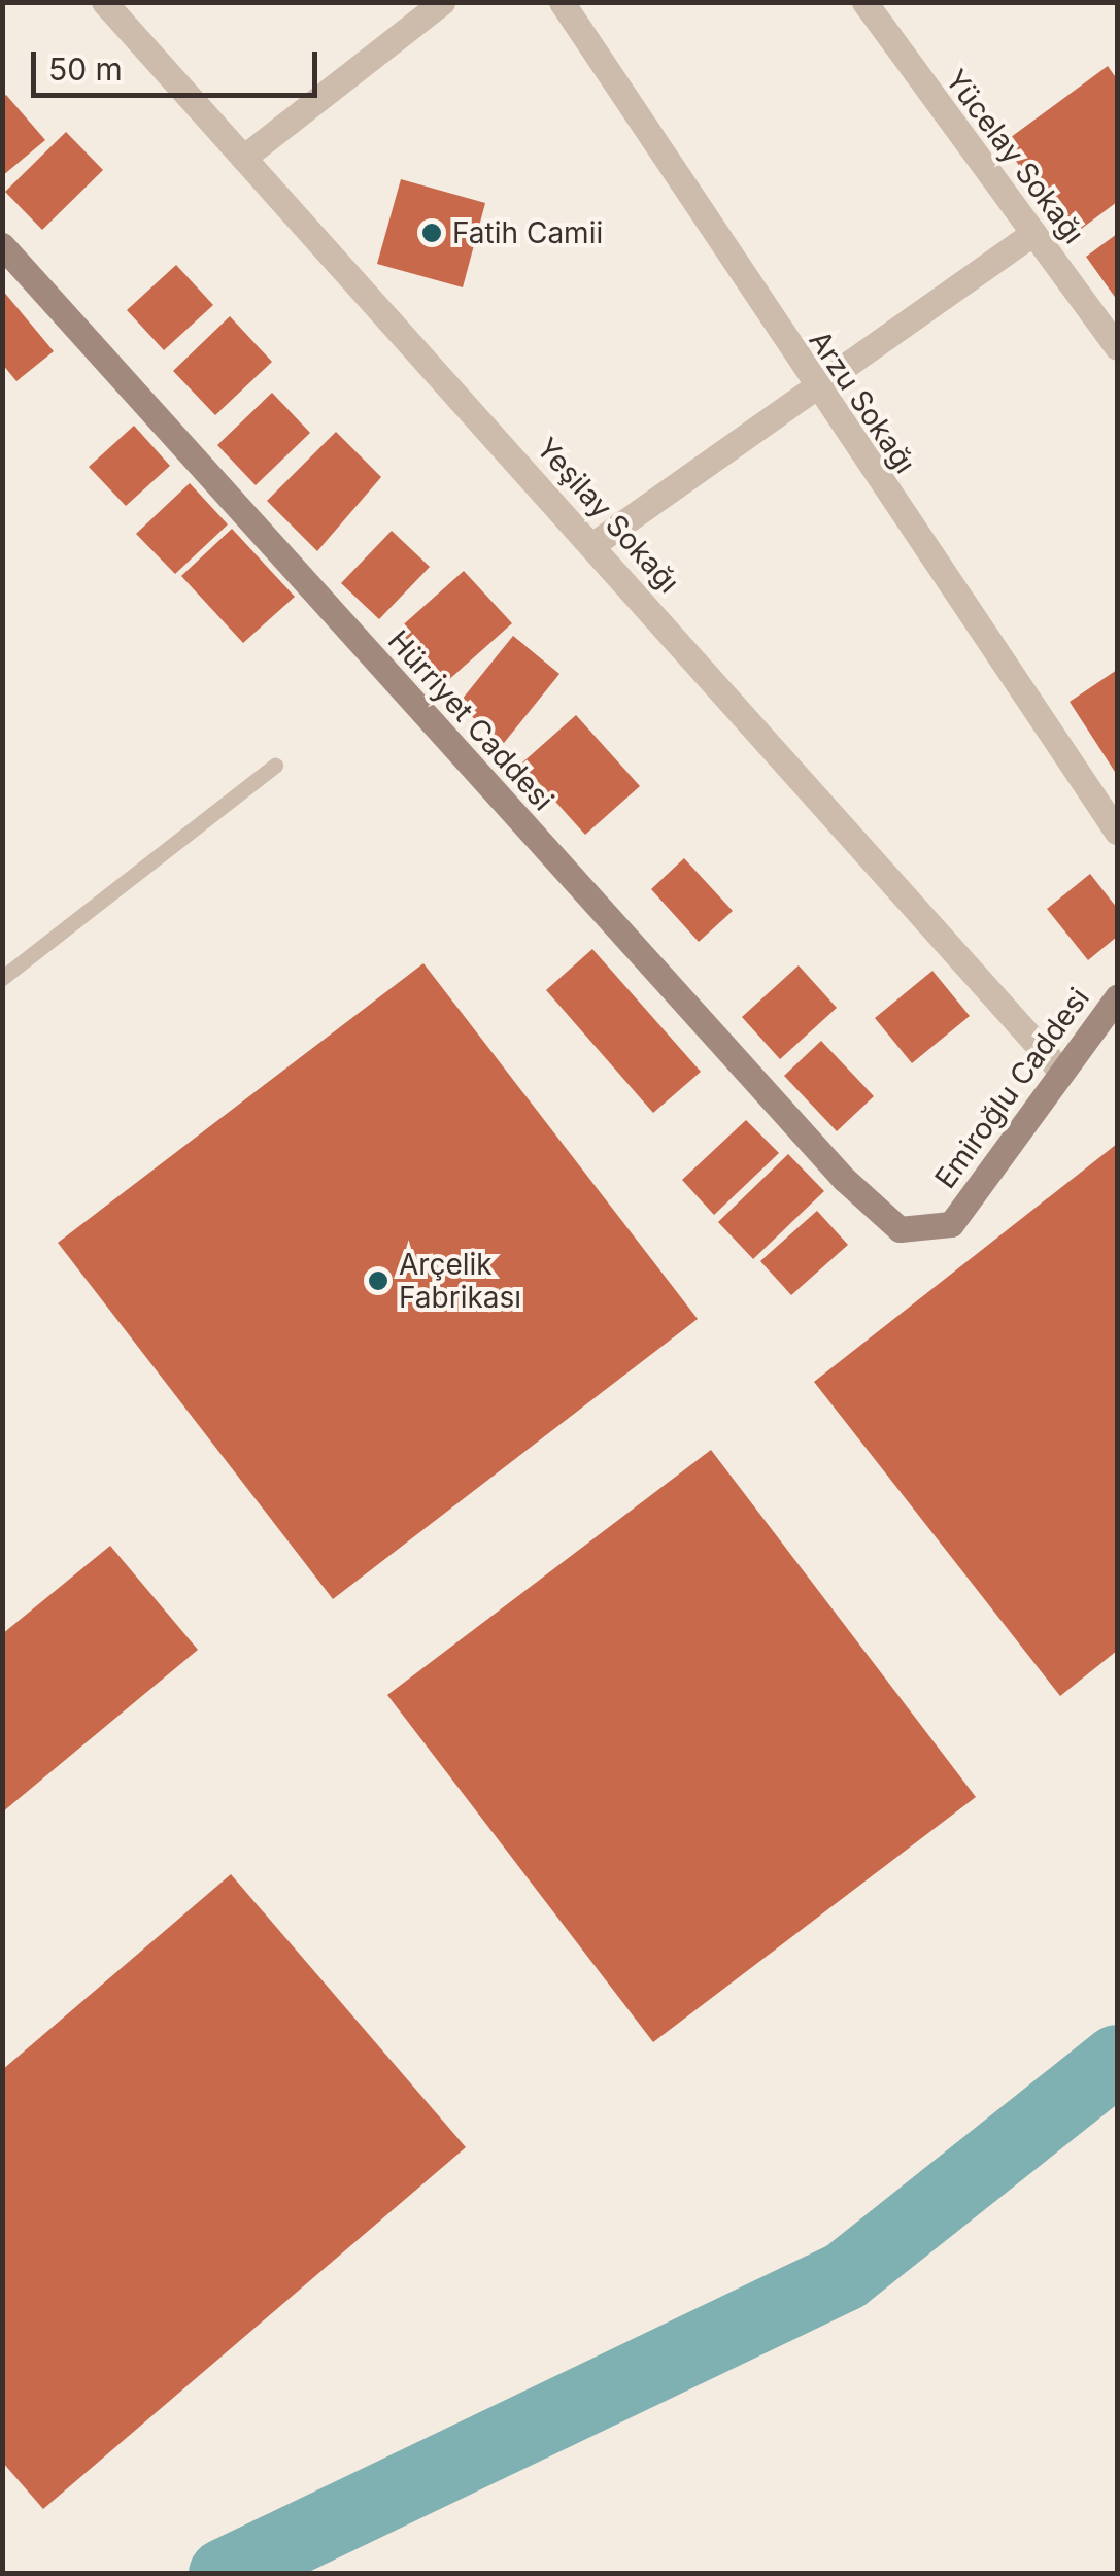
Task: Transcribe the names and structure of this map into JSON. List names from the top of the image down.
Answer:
{
  "streets": {
    "street": [
      "Yücelay Sokağı",
      "Arzu Sokağı",
      "Yeşilay Sokağı",
      "Hürriyet Caddesi",
      "Emiroğlu Caddesi"
    ]
  },
  "crossings": [
    ["Yeşilay Sokağı", "Emiroğlu Caddesi"],
    ["Hürriyet Caddesi", "Emiroğlu Caddesi"]
  ],
  "places": ["Fatih Camii", "Arçelik Fabrikası"],
  "scale_bar": "50 m"
}
